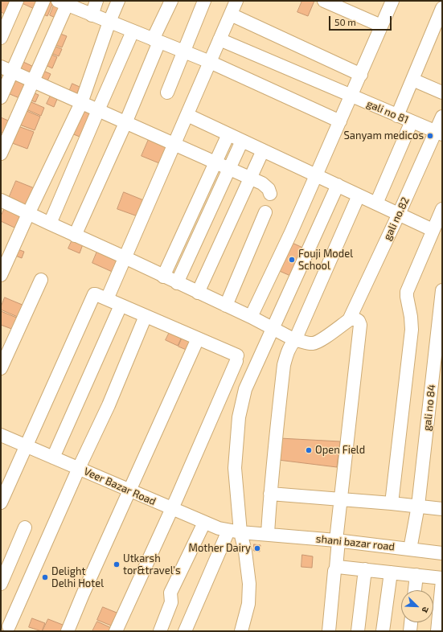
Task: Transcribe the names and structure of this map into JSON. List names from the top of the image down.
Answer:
{
  "streets": {
    "street": [
      "gali no 81",
      "gali no.82",
      "gali no 84",
      "Veer Bazar Road",
      "shani bazar road"
    ]
  },
  "crossings": [
    ["gali no 81", "gali no.82"],
    ["gali no 84", "shani bazar road"],
    ["Veer Bazar Road", "shani bazar road"]
  ],
  "places": [
    "Sanyam medicos",
    "Fouji Model School",
    "Open Field",
    "Mother Dairy",
    "Utkarsh tor&travel's",
    "Delight Delhi Hotel"
  ],
  "scale_bar": "50 m",
  "north": "bottom right"
}
